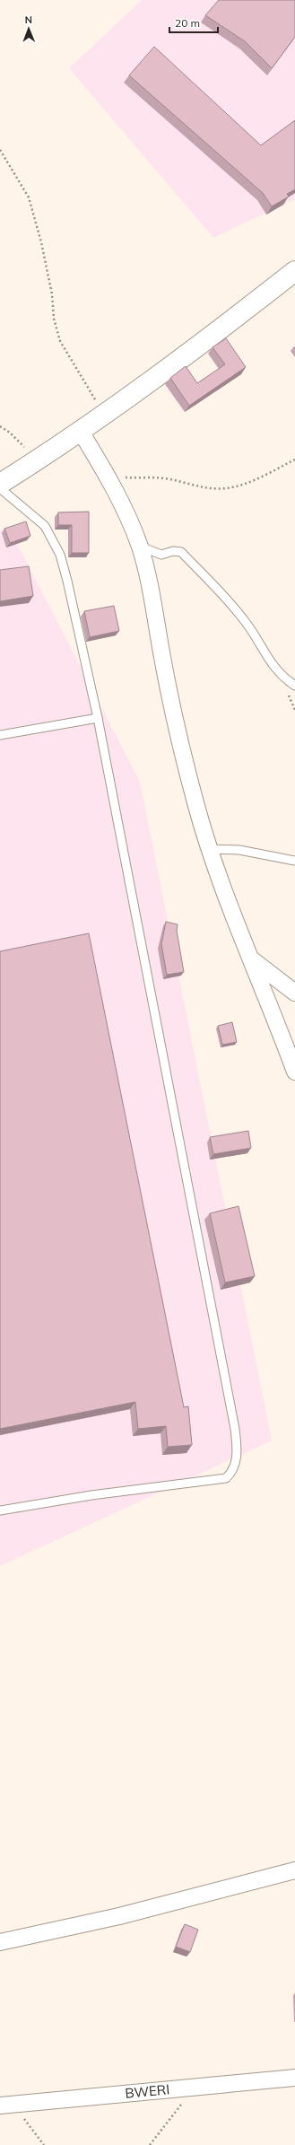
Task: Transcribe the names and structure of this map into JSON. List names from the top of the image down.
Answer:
{
  "streets": {
    "street": ["BWERI"]
  },
  "scale_bar": "20 m",
  "north": "top"
}
